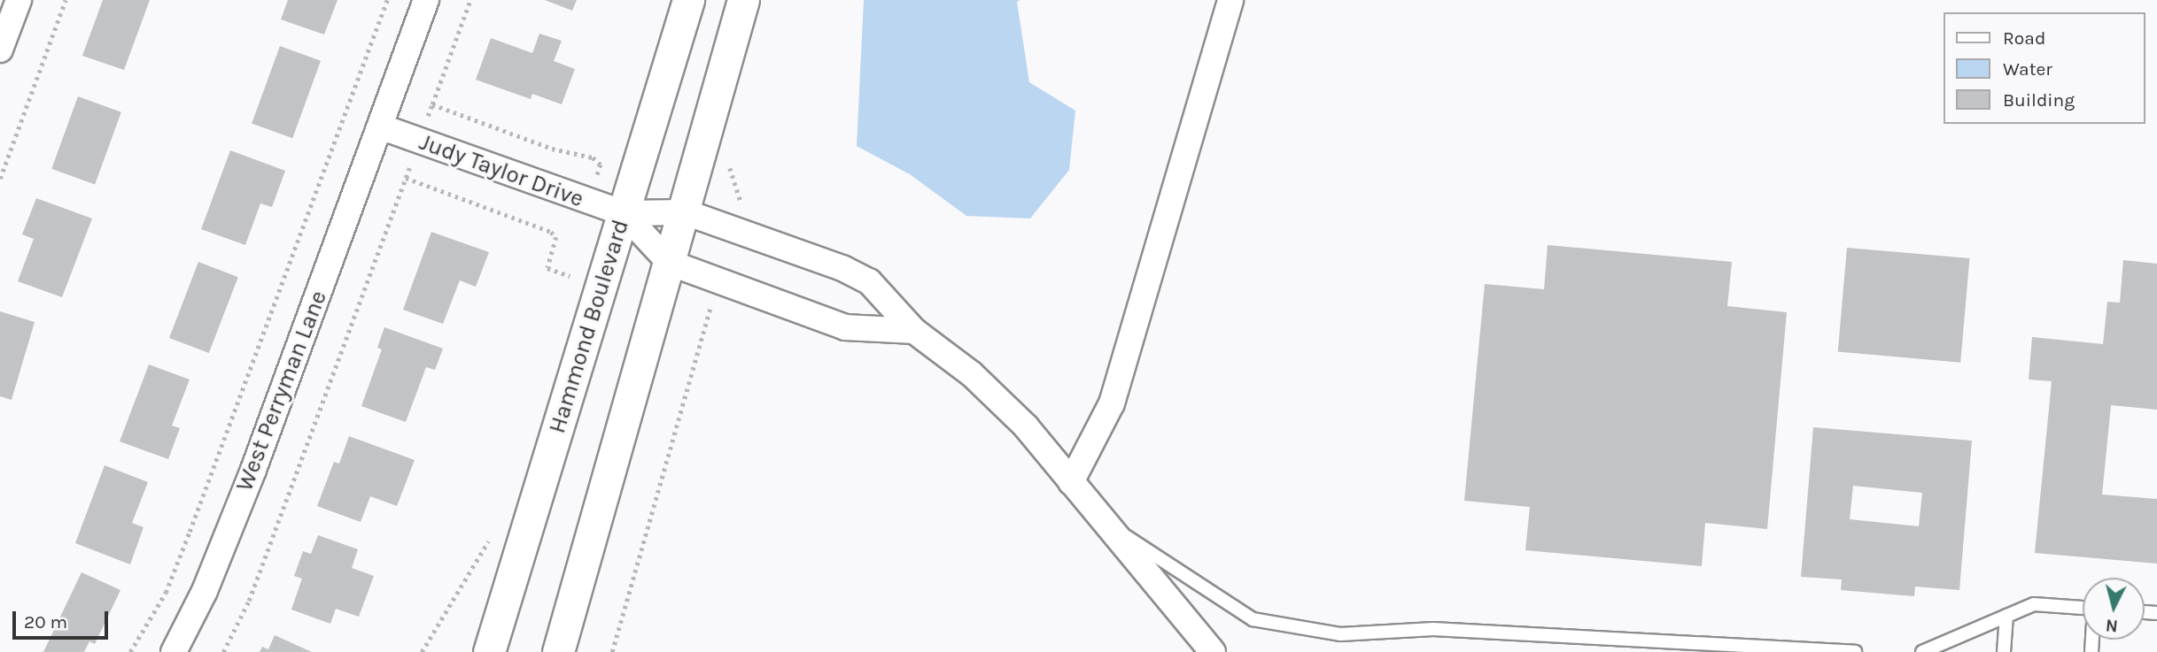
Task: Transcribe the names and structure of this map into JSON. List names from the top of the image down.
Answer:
{
  "streets": {
    "street": ["Judy Taylor Drive", "Hammond Boulevard", "West Perryman Lane"]
  },
  "crossings": [
    ["Judy Taylor Drive", "Hammond Boulevard"],
    ["Judy Taylor Drive", "West Perryman Lane"]
  ],
  "legend": ["Road", "Water", "Building"],
  "scale_bar": "20 m",
  "north": "bottom"
}
